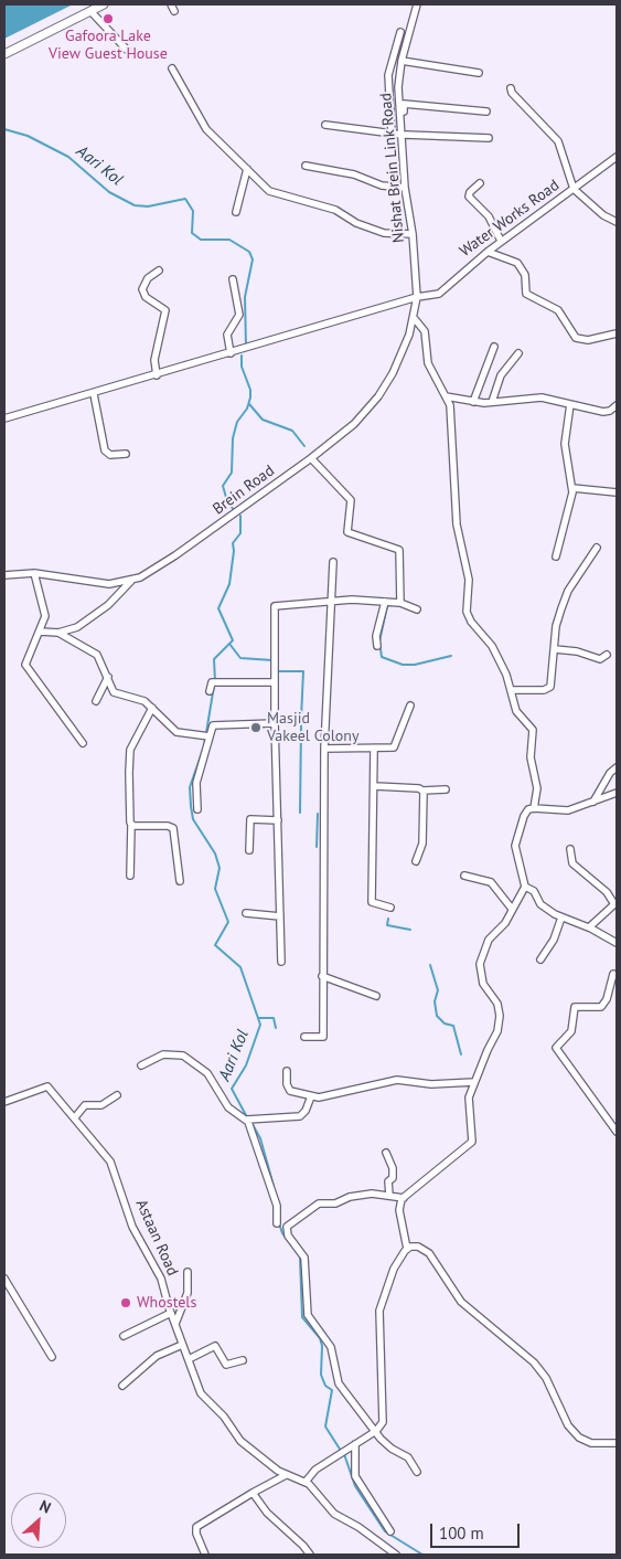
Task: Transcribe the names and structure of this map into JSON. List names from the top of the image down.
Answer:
{
  "streets": {
    "street": [
      "Nishat Brein Link Road",
      "Water Works Road",
      "Brein Road",
      "Astaan Road"
    ]
  },
  "crossings": [
    ["Nishat Brein Link Road", "Water Works Road"],
    ["Nishat Brein Link Road", "Brein Road"],
    ["Water Works Road", "Brein Road"]
  ],
  "water": ["Aari Kol"],
  "places": ["Gafoora Lake View Guest House", "Masjid Vakeel Colony", "Whostels"],
  "scale_bar": "100 m",
  "north": "top right"
}
